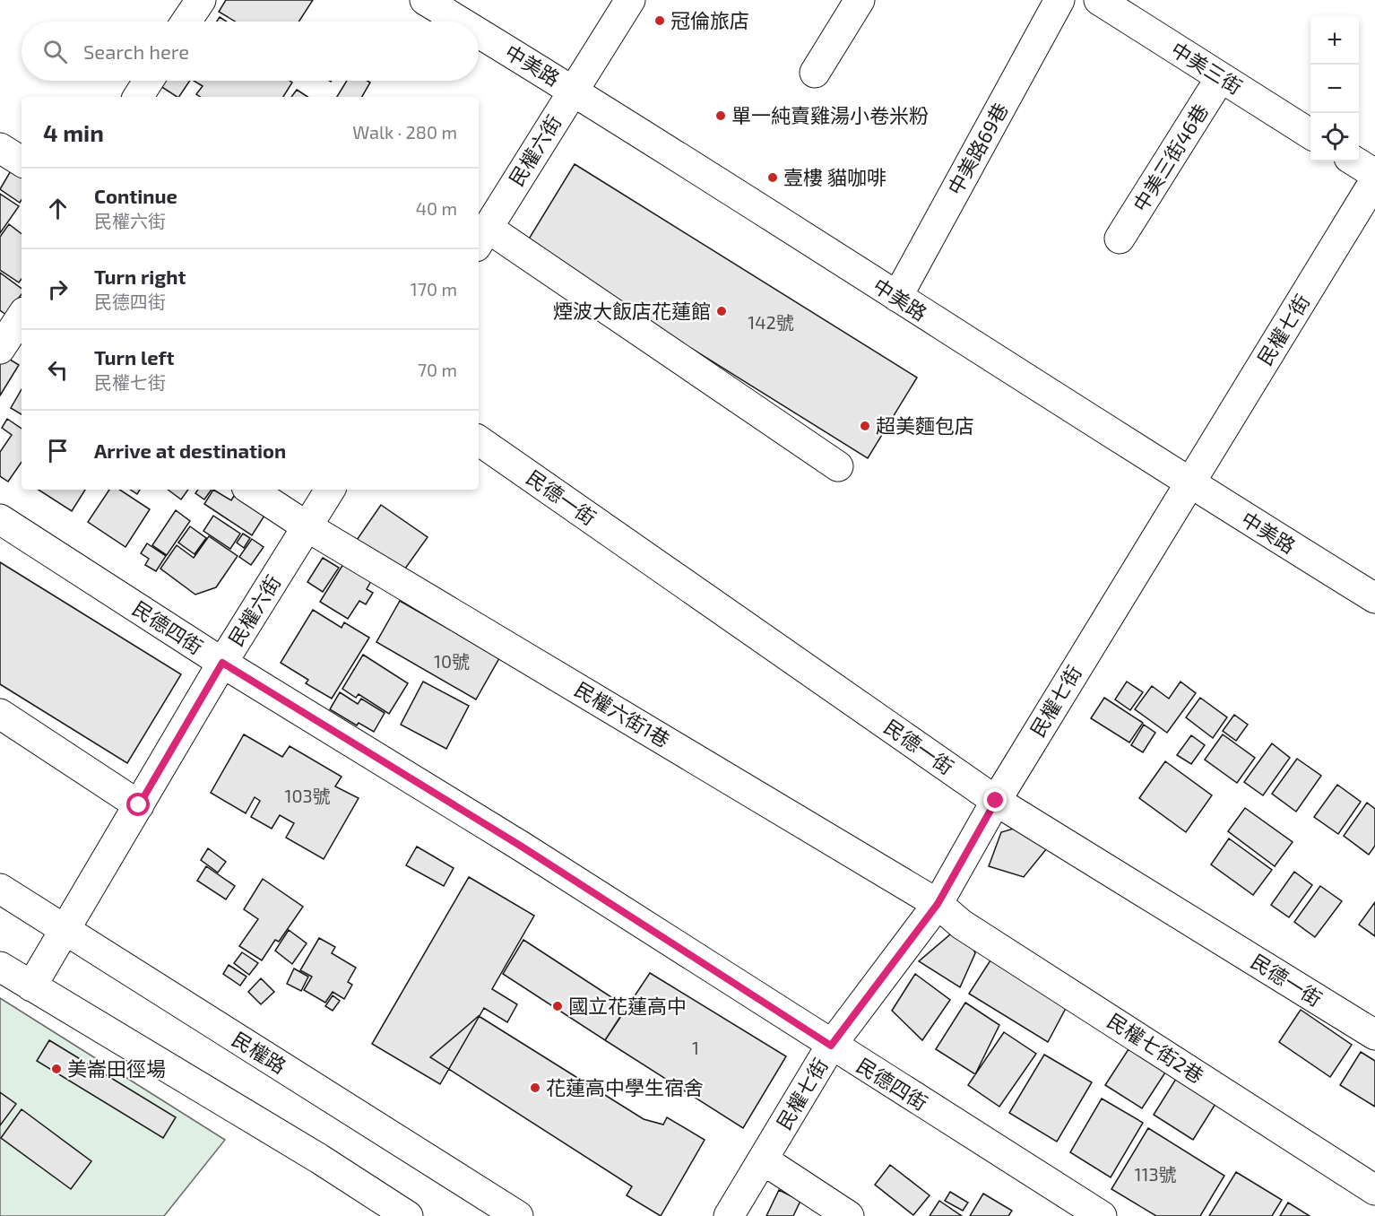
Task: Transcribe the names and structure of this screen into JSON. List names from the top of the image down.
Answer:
{
  "streets": {
    "street": [
      "中美路",
      "中美三街",
      "中美路69巷",
      "民權六街",
      "中美三街46巷",
      "民權七街",
      "民德一街",
      "民德四街",
      "民權六街1巷",
      "民權七街2巷",
      "民權路"
    ]
  },
  "crossings": [
    ["中美路", "中美路69巷"],
    ["中美路", "民權六街"],
    ["中美路", "民權七街"],
    ["中美三街", "中美三街46巷"],
    ["民權六街", "民德四街"],
    ["民權六街", "民權六街1巷"],
    ["民權六街", "民權路"],
    ["民權七街", "民德一街"],
    ["民權七街", "民德四街"],
    ["民權七街", "民權六街1巷"],
    ["民權七街", "民權七街2巷"],
    ["民權六街1巷", "民權七街2巷"]
  ],
  "places": [
    "冠倫旅店",
    "單一純賣雞湯小卷米粉",
    "壹樓 貓咖啡",
    "煙波大飯店花蓮館",
    "超美麵包店",
    "國立花蓮高中",
    "美崙田徑場",
    "花蓮高中學生宿舍"
  ],
  "house_numbers": [
    "142號",
    "10號",
    "103號",
    "1",
    "113號"
  ],
  "page": {
    "map_buttons": ["+", "−"],
    "search": "Search here",
    "heading": ["4 min", "Walk · 280 m"],
    "list": [
      ["Continue", "民權六街", "40 m"],
      ["Turn right", "民德四街", "170 m"],
      ["Turn left", "民權七街", "70 m"],
      "Arrive at destination"
    ]
  }
}
